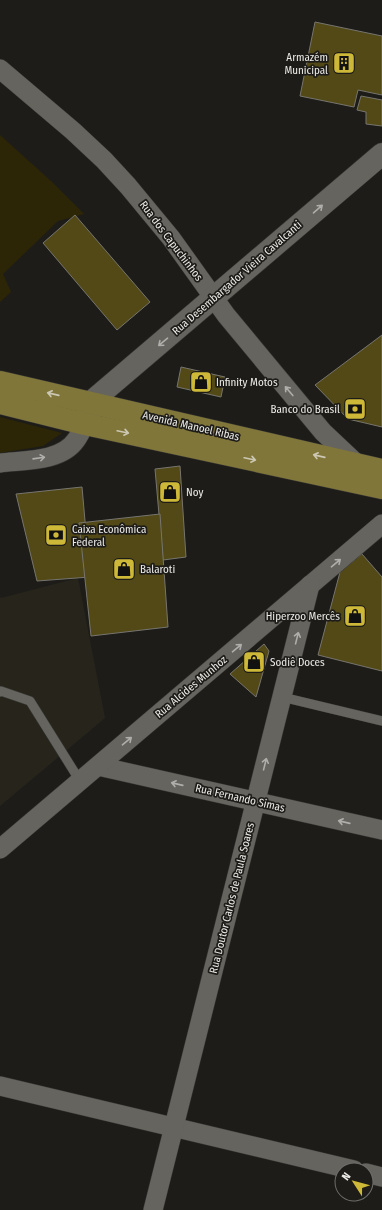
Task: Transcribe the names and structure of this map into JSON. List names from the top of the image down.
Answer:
{
  "streets": {
    "main road": ["Avenida Manoel Ribas"],
    "street": [
      "Rua dos Capuchinhos",
      "Rua Desembargador Vieira Cavalcanti",
      "Rua Alcides Munhoz",
      "Rua Fernando Simas",
      "Rua Doutor Carlos de Paula Soares"
    ]
  },
  "crossings": [
    ["Rua dos Capuchinhos", "Rua Desembargador Vieira Cavalcanti"],
    ["Rua dos Capuchinhos", "Avenida Manoel Ribas"],
    ["Rua Desembargador Vieira Cavalcanti", "Avenida Manoel Ribas"],
    ["Rua Alcides Munhoz", "Rua Fernando Simas"],
    ["Rua Alcides Munhoz", "Rua Doutor Carlos de Paula Soares"],
    ["Rua Fernando Simas", "Rua Doutor Carlos de Paula Soares"]
  ],
  "one_way": ["Rua dos Capuchinhos", "Rua Alcides Munhoz", "Rua Fernando Simas"],
  "places": {
    "building": ["Armazém Municipal"],
    "shop": [
      "Infinity Motos",
      "Noy",
      "Balaroti",
      "Hiperzoo Mercês",
      "Sodiê Doces"
    ],
    "bank": ["Banco do Brasil", "Caixa Econômica Federal"]
  },
  "north": "top left"
}
